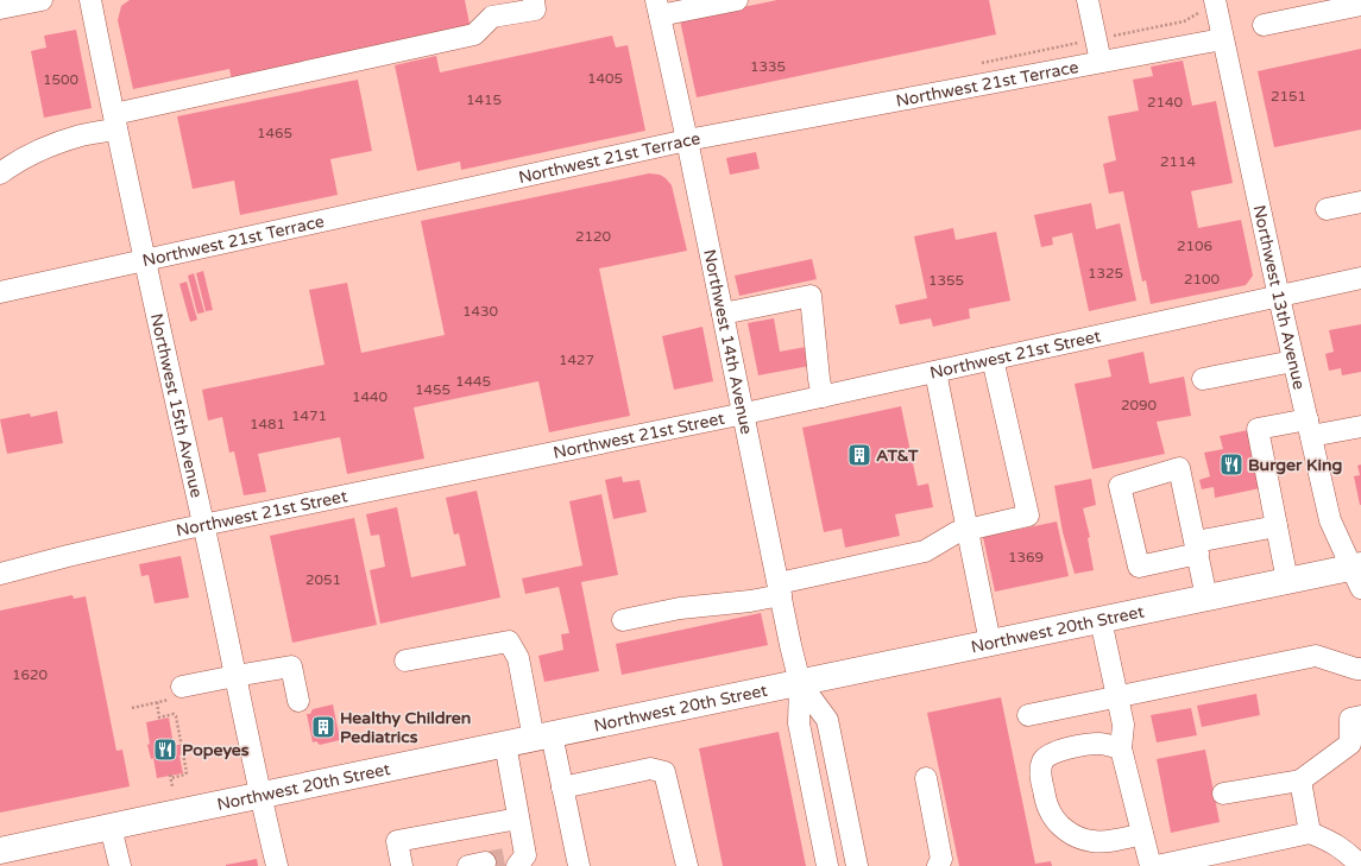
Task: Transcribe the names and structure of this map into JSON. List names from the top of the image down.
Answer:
{
  "streets": {
    "main road": ["Northwest 20th Street"],
    "street": [
      "Northwest 21st Terrace",
      "Northwest 13th Avenue",
      "Northwest 14th Avenue",
      "Northwest 21st Street",
      "Northwest 15th Avenue"
    ]
  },
  "crossings": [
    ["Northwest 21st Terrace", "Northwest 13th Avenue"],
    ["Northwest 21st Terrace", "Northwest 14th Avenue"],
    ["Northwest 21st Terrace", "Northwest 15th Avenue"],
    ["Northwest 13th Avenue", "Northwest 21st Street"],
    ["Northwest 13th Avenue", "Northwest 20th Street"],
    ["Northwest 14th Avenue", "Northwest 21st Street"],
    ["Northwest 14th Avenue", "Northwest 20th Street"],
    ["Northwest 21st Street", "Northwest 15th Avenue"],
    ["Northwest 15th Avenue", "Northwest 20th Street"]
  ],
  "places": {
    "building": ["AT&T", "Healthy Children Pediatrics"],
    "restaurant": ["Burger King", "Popeyes"]
  },
  "house_numbers": [
    "1335",
    "1405",
    "1500",
    "2151",
    "1415",
    "2140",
    "1465",
    "2114",
    "2120",
    "2106",
    "1325",
    "2100",
    "1355",
    "1430",
    "1427",
    "1445",
    "1455",
    "1440",
    "2090",
    "1471",
    "1481",
    "1369",
    "2051",
    "1620"
  ]
}
